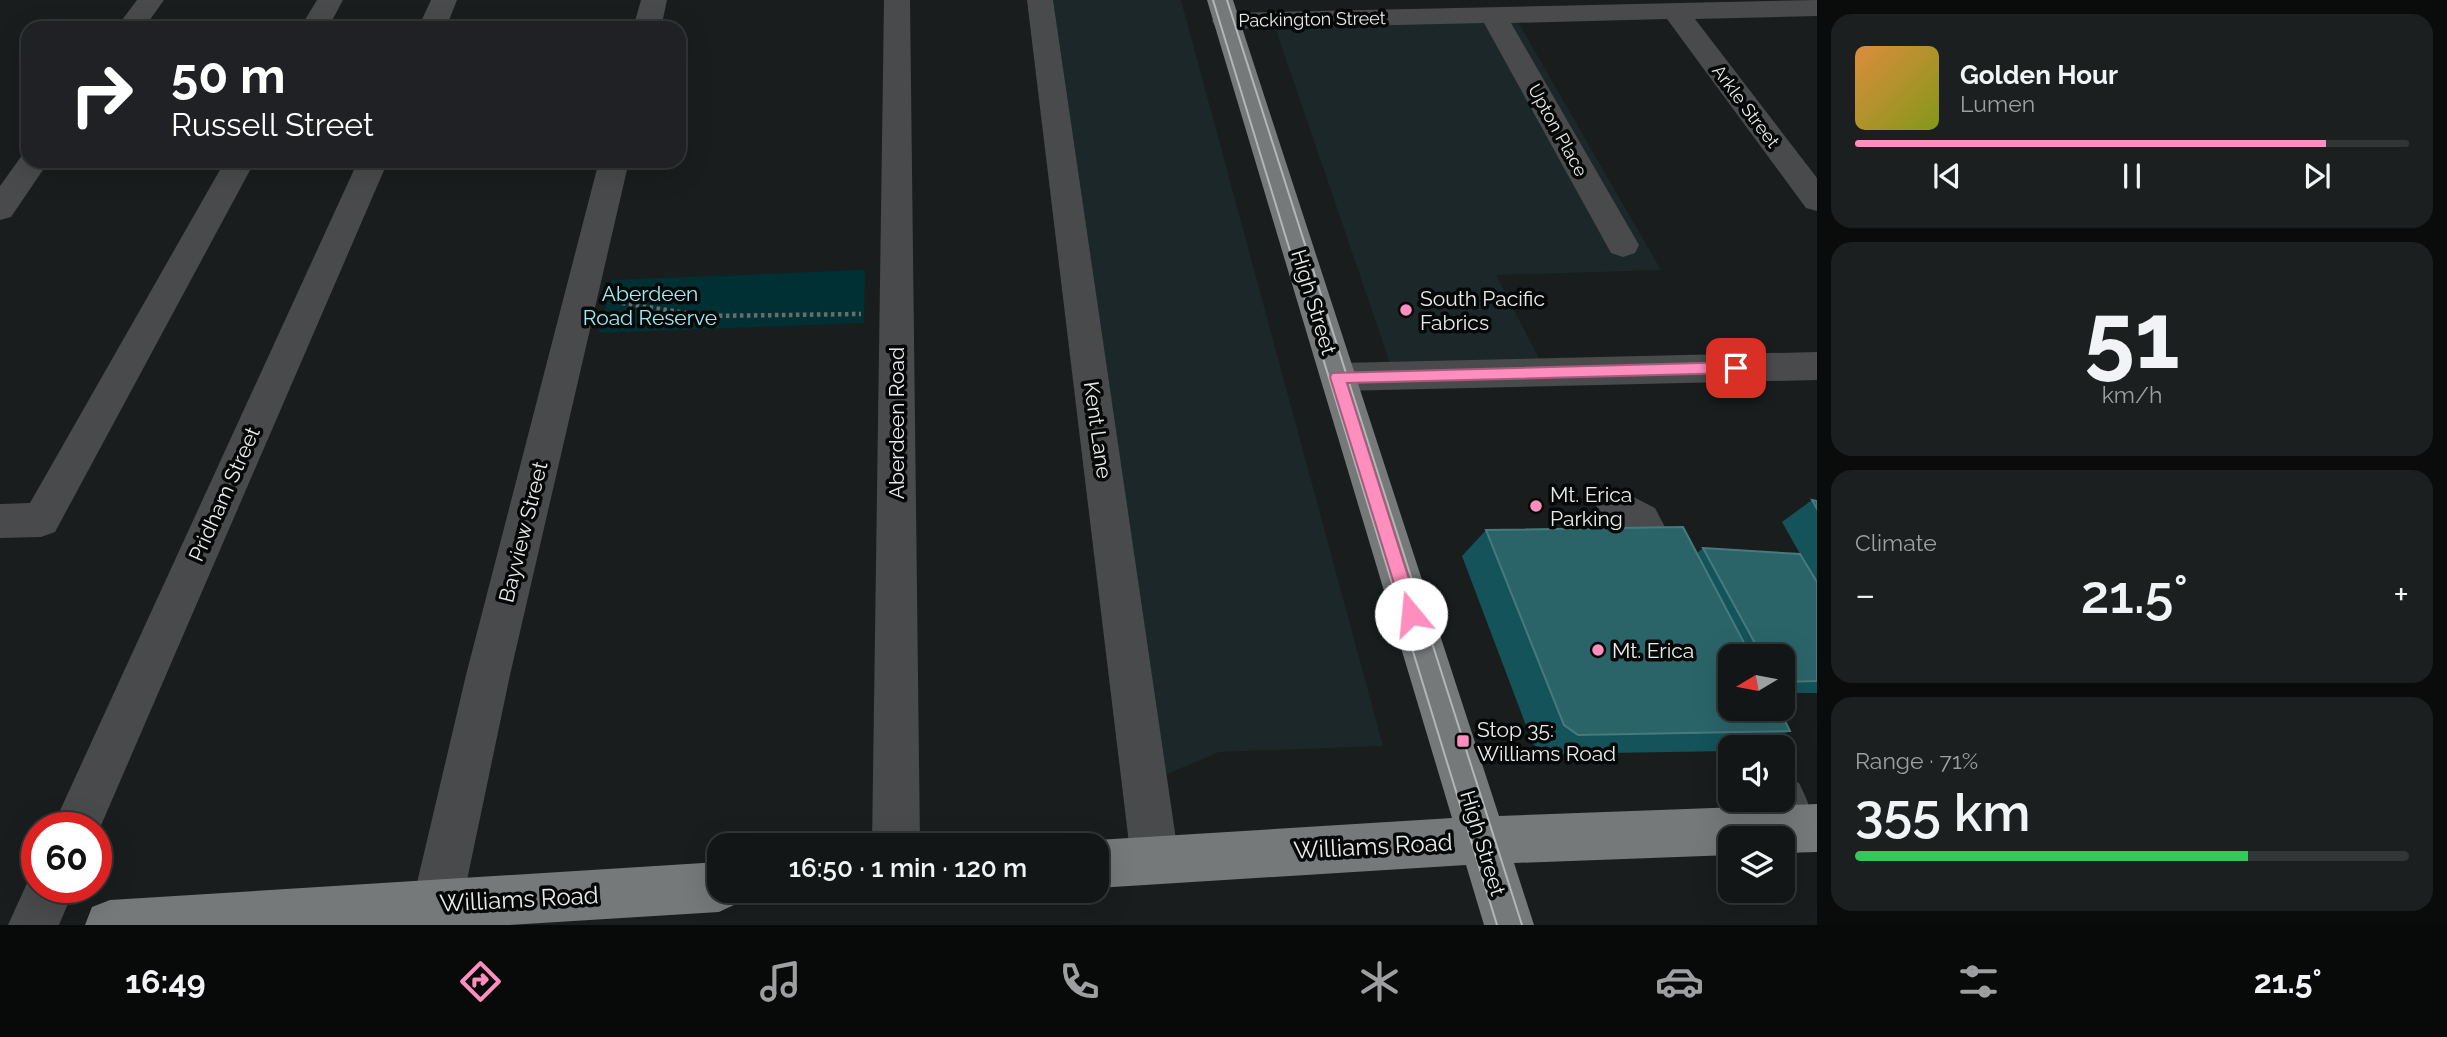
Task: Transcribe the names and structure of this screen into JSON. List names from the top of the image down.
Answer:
{
  "streets": {
    "main road": ["High Street", "Williams Road"],
    "street": [
      "Packington Street",
      "Arkle Street",
      "Upton Place",
      "Aberdeen Road",
      "Kent Lane",
      "Pridham Street",
      "Bayview Street"
    ]
  },
  "crossings": [
    ["Packington Street", "Arkle Street"],
    ["Packington Street", "Upton Place"],
    ["Packington Street", "High Street"],
    ["High Street", "Williams Road"],
    ["Kent Lane", "Williams Road"],
    ["Bayview Street", "Williams Road"]
  ],
  "parks": ["Aberdeen Road Reserve"],
  "places": {
    "other": ["South Pacific Fabrics", "Mt. Erica Parking", "Mt. Erica"],
    "transit": ["Stop 35: Williams Road"]
  },
  "north": "left",
  "page": {
    "turn": ["50 m", "Russell Street"],
    "song": ["Golden Hour", "Lumen"],
    "tile": [
      ["51", "km/h"],
      "Climate",
      ["Range · 71%", "355 km"]
    ],
    "heat": ["−", "21.5°", "+"],
    "limit": "60",
    "trip": "16:50 · 1 min · 120 m",
    "tabs": ["16:49", "21.5°"]
  }
}
